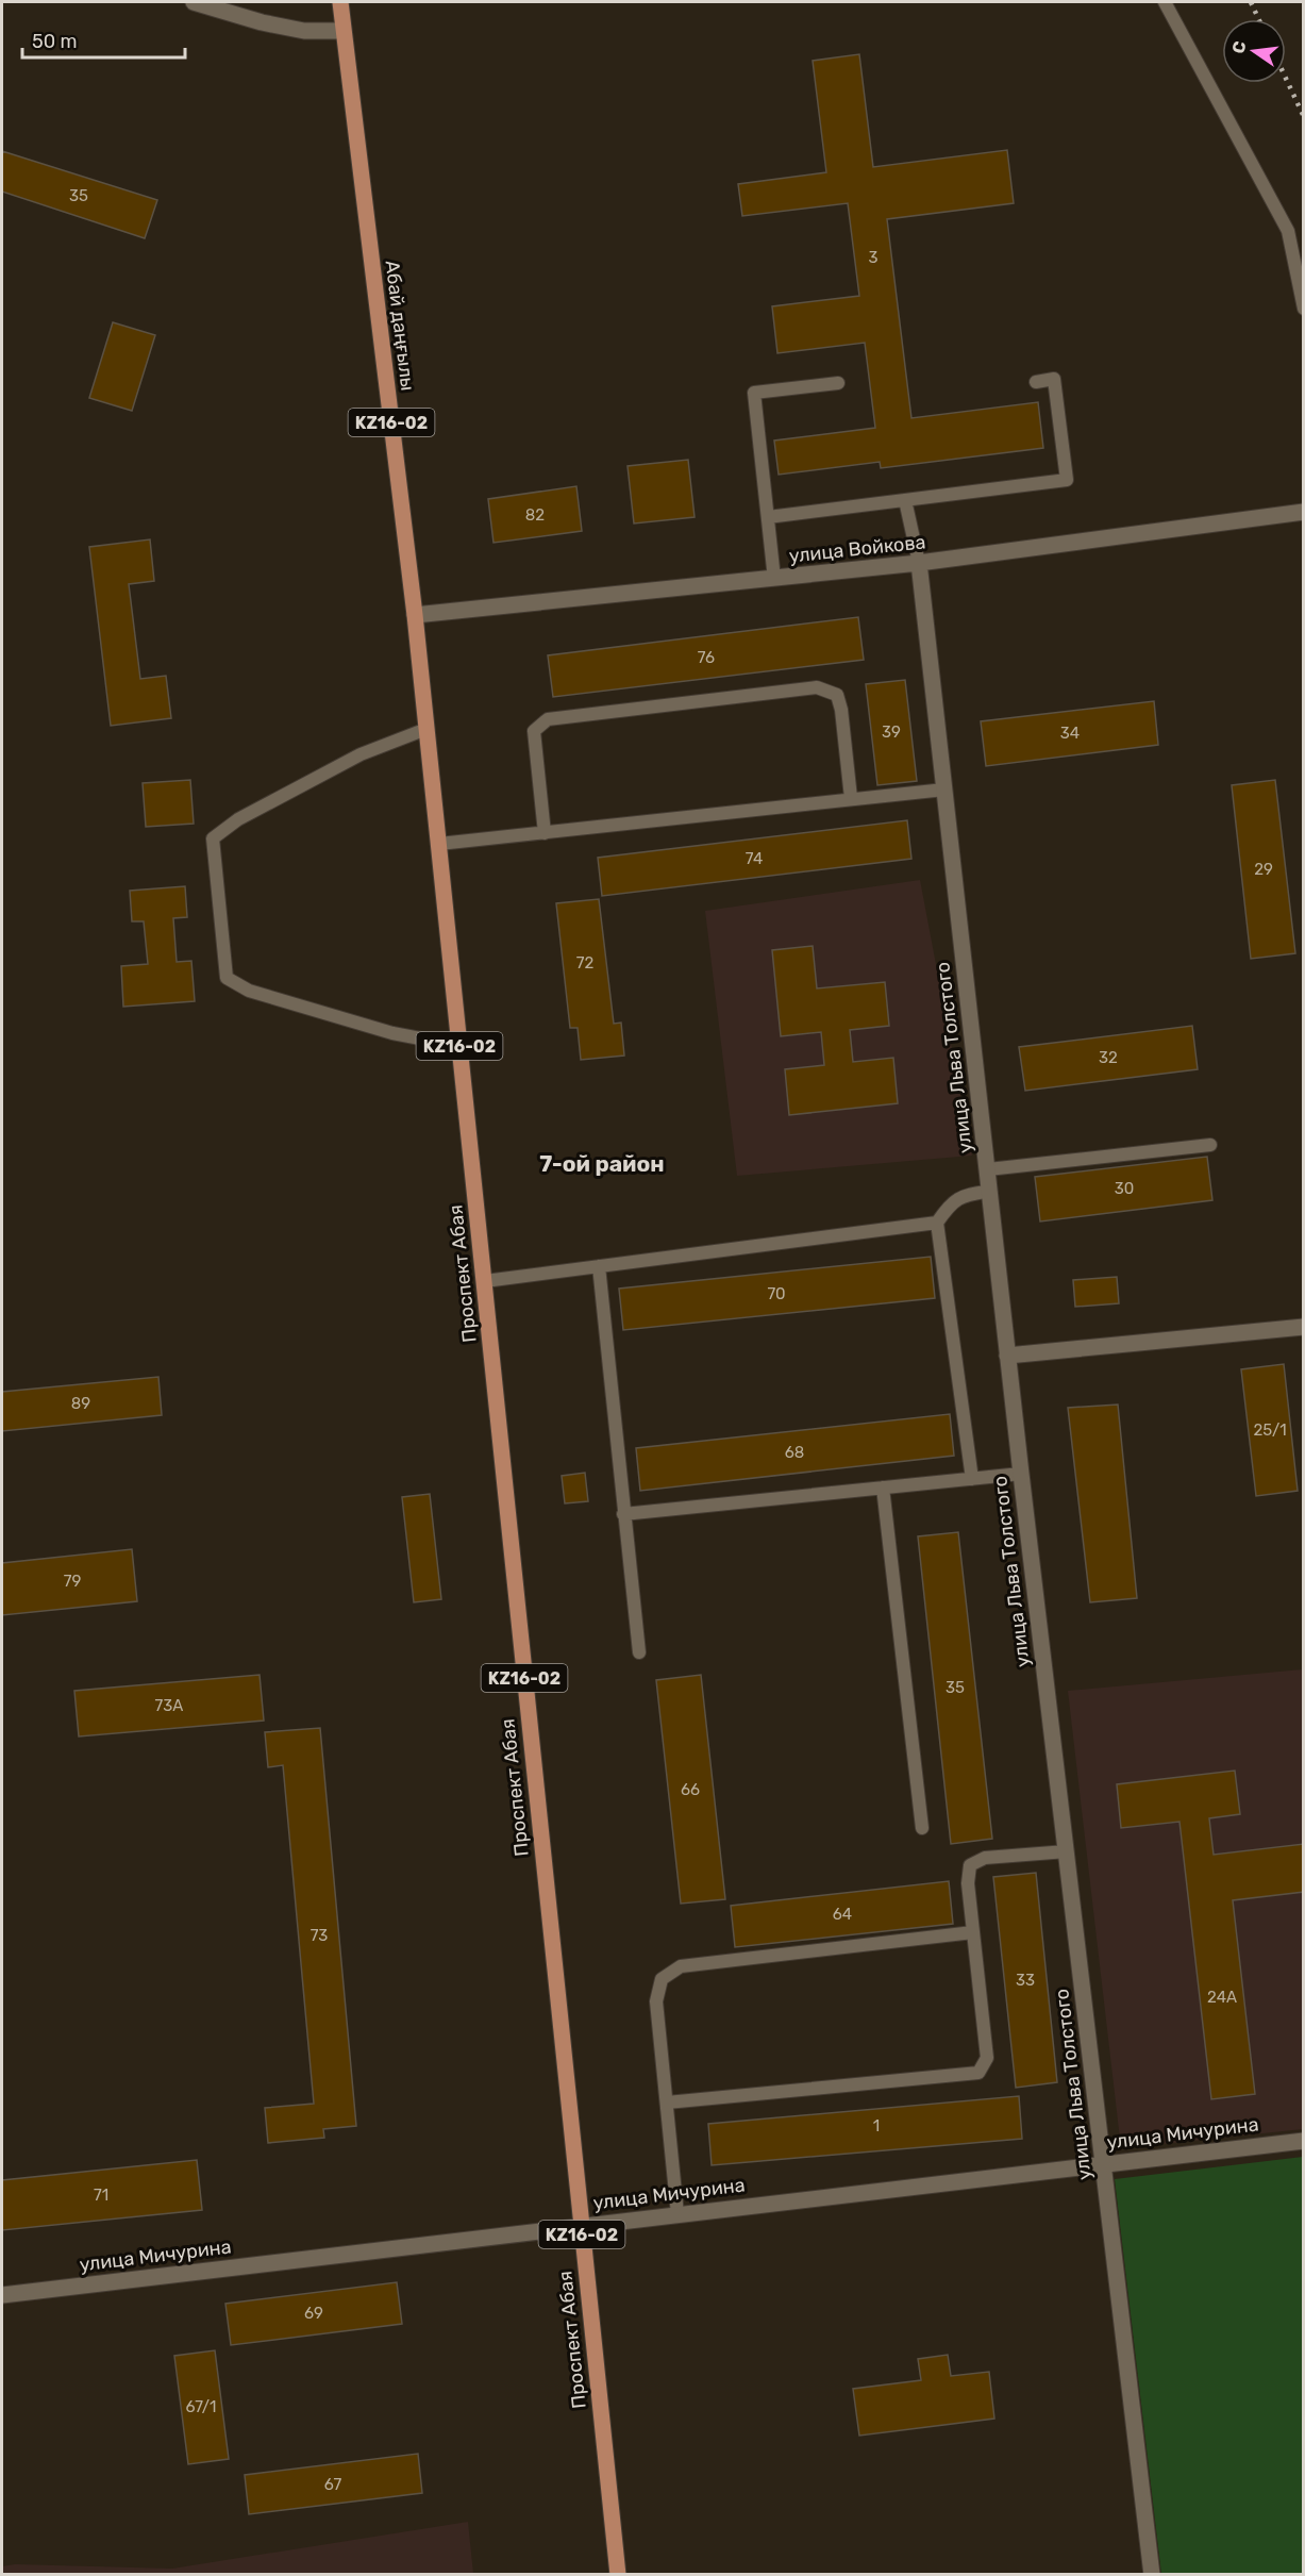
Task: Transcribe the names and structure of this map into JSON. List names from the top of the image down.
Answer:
{
  "streets": {
    "main road": ["Абай даңғылы", "KZ16-02", "Проспект Абая"],
    "street": ["улица Войкова", "улица Льва Толстого", "улица Мичурина"]
  },
  "crossings": [
    ["Абай даңғылы", "улица Войкова"],
    ["Абай даңғылы", "Проспект Абая"],
    ["улица Войкова", "улица Льва Толстого"],
    ["улица Льва Толстого", "улица Мичурина"],
    ["Проспект Абая", "улица Мичурина"]
  ],
  "districts": ["7-ой район"],
  "house_numbers": [
    "35",
    "3",
    "82",
    "76",
    "39",
    "34",
    "74",
    "29",
    "72",
    "32",
    "30",
    "70",
    "89",
    "25/1",
    "68",
    "79",
    "35",
    "73А",
    "66",
    "64",
    "73",
    "33",
    "24А",
    "1",
    "71",
    "69",
    "67/1",
    "67"
  ],
  "scale_bar": "50 m",
  "north": "left"
}
